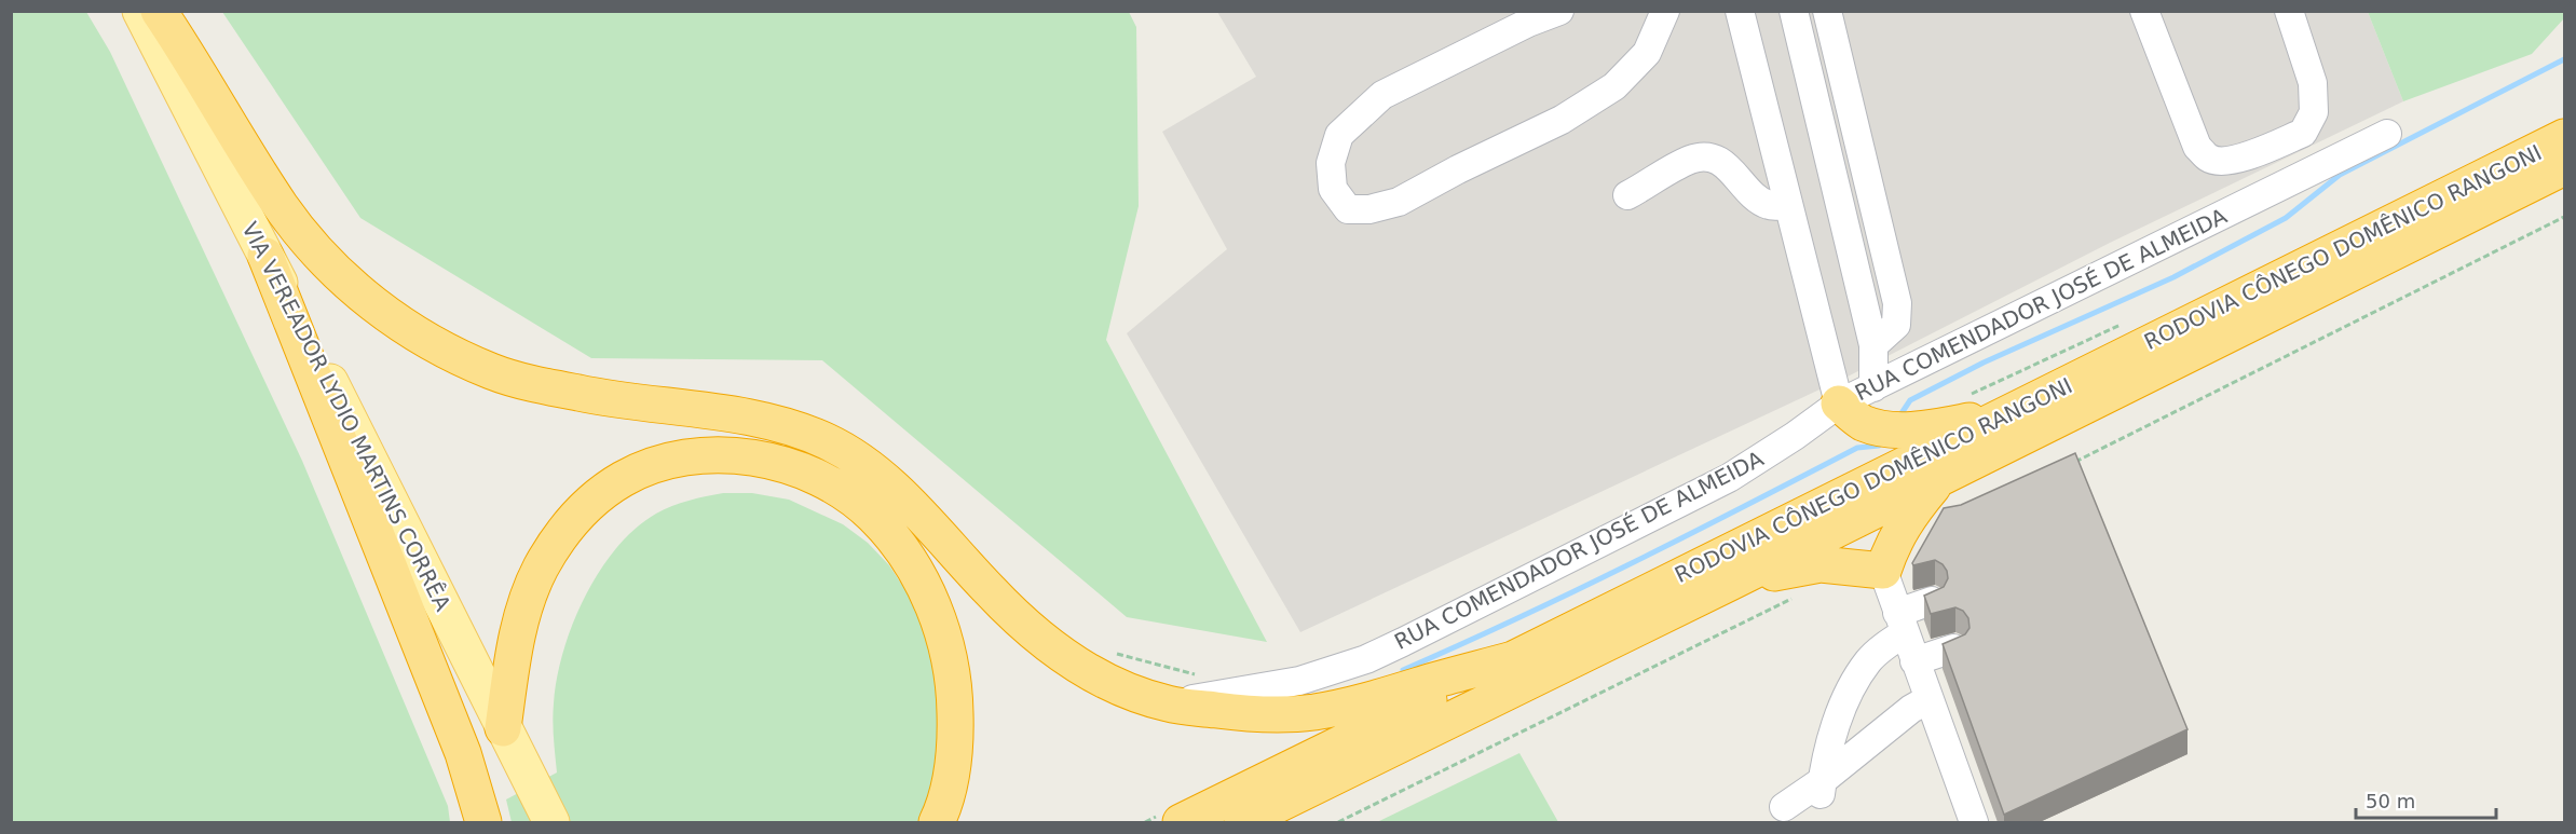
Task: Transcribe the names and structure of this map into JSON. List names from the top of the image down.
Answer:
{
  "streets": {
    "highway": ["RODOVIA CÔNEGO DOMÊNICO RANGONI"],
    "main road": ["VIA VEREADOR LYDIO MARTINS CORRÊA"],
    "street": ["RUA COMENDADOR JOSÉ DE ALMEIDA"]
  },
  "scale_bar": "50 m"
}
